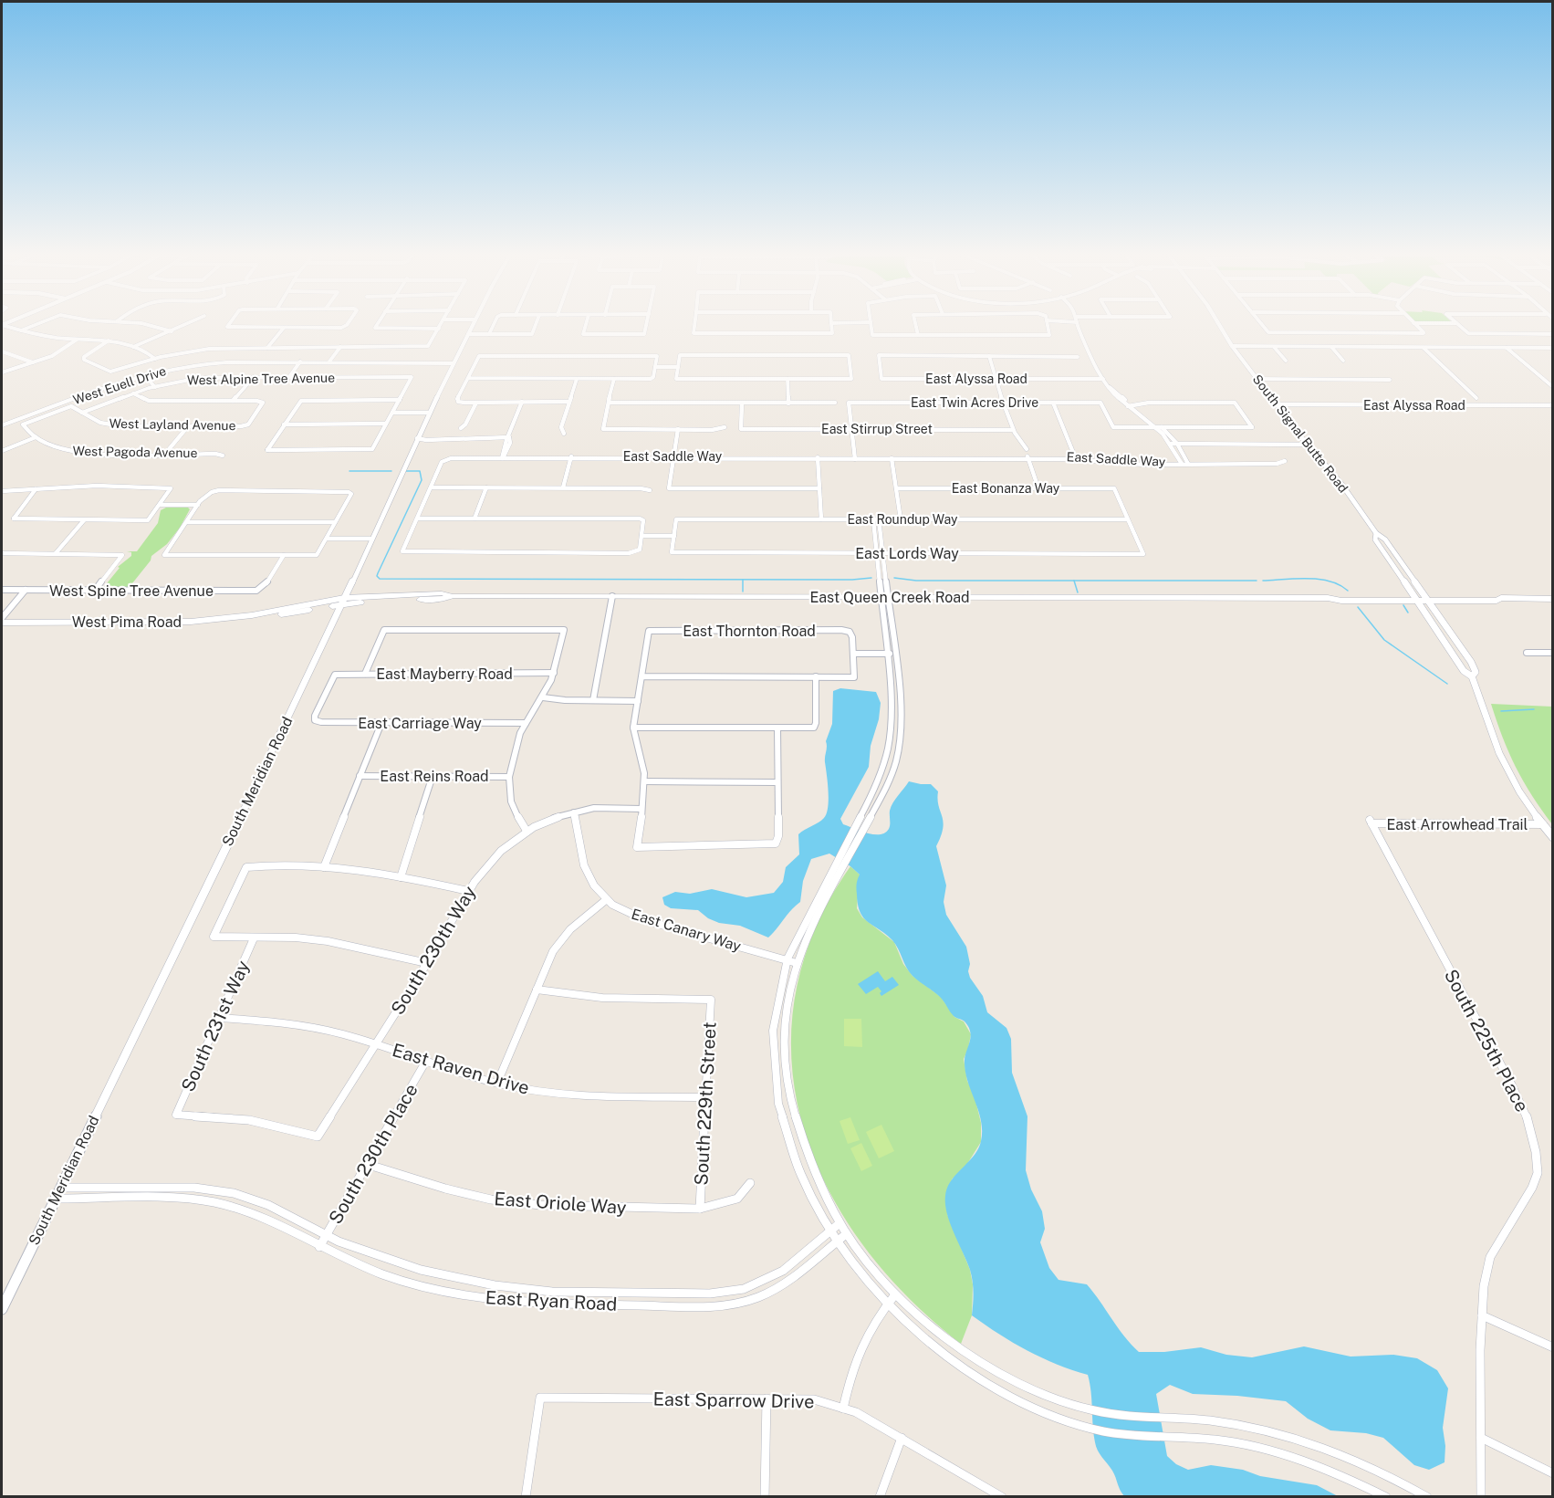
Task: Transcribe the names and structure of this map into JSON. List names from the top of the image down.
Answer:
{
  "streets": {
    "main road": ["East Queen Creek Road", "West Pima Road"],
    "street": [
      "West Alpine Tree Avenue",
      "East Alyssa Road",
      "West Euell Drive",
      "East Twin Acres Drive",
      "West Layland Avenue",
      "East Stirrup Street",
      "South Signal Butte Road",
      "West Pagoda Avenue",
      "East Saddle Way",
      "East Bonanza Way",
      "East Roundup Way",
      "East Lords Way",
      "West Spine Tree Avenue",
      "East Thornton Road",
      "East Mayberry Road",
      "East Carriage Way",
      "East Reins Road",
      "South Meridian Road",
      "East Arrowhead Trail",
      "East Canary Way",
      "South 230th Way",
      "South 231st Way",
      "South 225th Place",
      "East Raven Drive",
      "South 229th Street",
      "South 230th Place",
      "East Oriole Way",
      "East Ryan Road",
      "East Sparrow Drive"
    ]
  },
  "crossings": [
    ["West Alpine Tree Avenue", "West Layland Avenue"],
    ["East Alyssa Road", "South Signal Butte Road"],
    ["West Euell Drive", "South Meridian Road"],
    ["East Twin Acres Drive", "East Stirrup Street"],
    ["West Layland Avenue", "West Pagoda Avenue"],
    ["South Signal Butte Road", "East Queen Creek Road"],
    ["South Signal Butte Road", "East Arrowhead Trail"],
    ["East Bonanza Way", "East Roundup Way"],
    ["East Bonanza Way", "East Lords Way"],
    ["East Roundup Way", "East Lords Way"],
    ["East Queen Creek Road", "West Pima Road"],
    ["East Queen Creek Road", "South Meridian Road"],
    ["West Pima Road", "South Meridian Road"],
    ["East Mayberry Road", "East Carriage Way"],
    ["South Meridian Road", "East Ryan Road"],
    ["East Arrowhead Trail", "South 225th Place"],
    ["South 230th Way", "South 231st Way"],
    ["South 230th Way", "East Raven Drive"],
    ["South 231st Way", "East Raven Drive"],
    ["East Raven Drive", "South 229th Street"],
    ["East Raven Drive", "South 230th Place"],
    ["South 229th Street", "East Oriole Way"],
    ["South 230th Place", "East Oriole Way"],
    ["South 230th Place", "East Ryan Road"]
  ]
}
